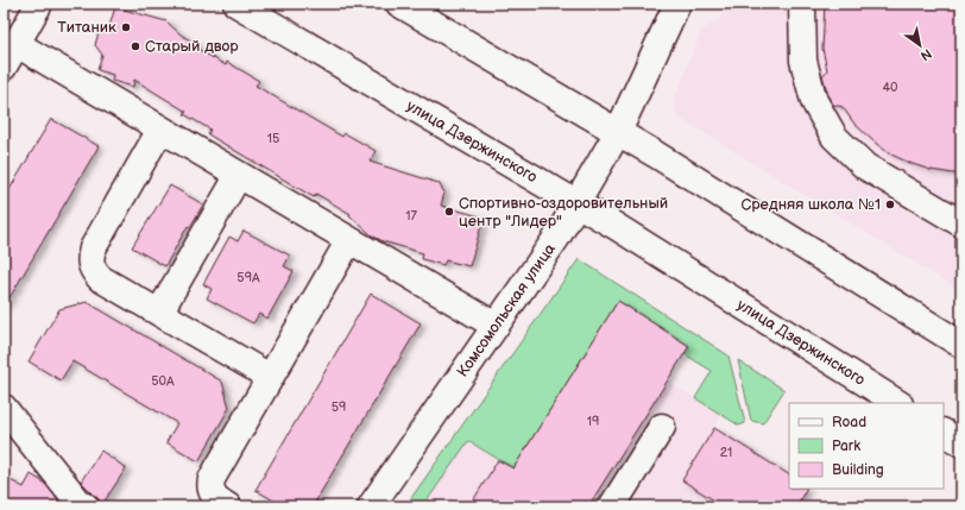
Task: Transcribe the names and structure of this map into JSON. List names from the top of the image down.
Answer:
{
  "streets": {
    "main road": ["улица Дзержинского", "Комсомольская улица"]
  },
  "crossings": [
    ["улица Дзержинского", "Комсомольская улица"]
  ],
  "places": [
    "Титаник",
    "Старый двор",
    "Средняя школа №1",
    "Спортивно-оздоровительный центр \"Лидер\""
  ],
  "house_numbers": [
    "40",
    "15",
    "17",
    "59А",
    "50А",
    "59",
    "19",
    "21"
  ],
  "legend": ["Road", "Park", "Building"],
  "north": "bottom right"
}
